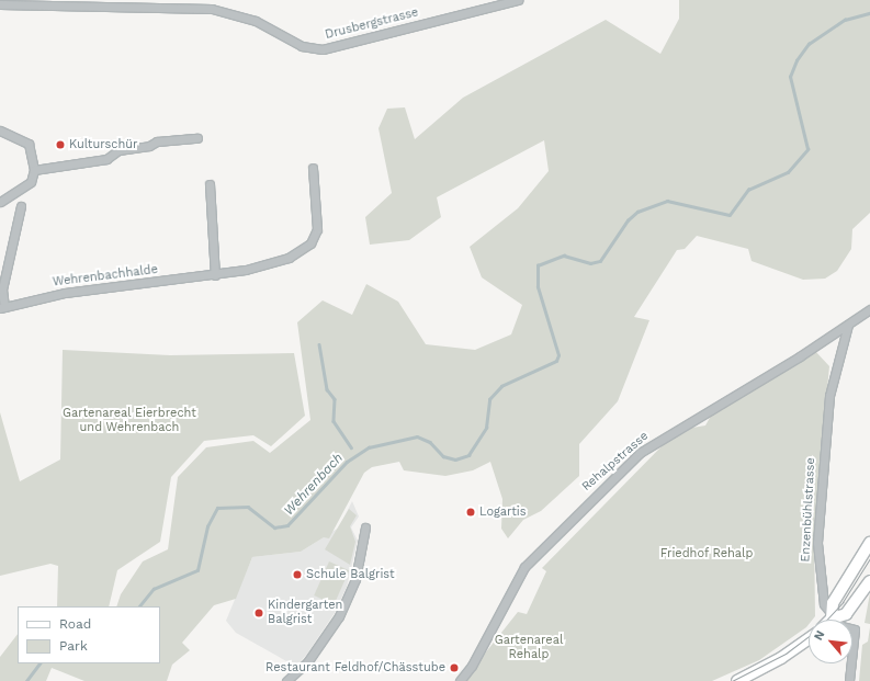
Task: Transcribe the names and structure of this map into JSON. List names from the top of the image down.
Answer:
{
  "streets": {
    "street": [
      "Drusbergstrasse",
      "Wehrenbachhalde",
      "Rehalpstrasse",
      "Enzenbühlstrasse"
    ]
  },
  "crossings": [
    ["Rehalpstrasse", "Enzenbühlstrasse"]
  ],
  "water": ["Wehrenbach"],
  "parks": ["Gartenareal Eierbrecht und Wehrenbach", "Friedhof Rehalp", "Gartenareal Rehalp"],
  "places": [
    "Kulturschür",
    "Logartis",
    "Schule Balgrist",
    "Kindergarten Balgrist",
    "Restaurant Feldhof/Chässtube"
  ],
  "legend": ["Road", "Park"],
  "north": "top left"
}
